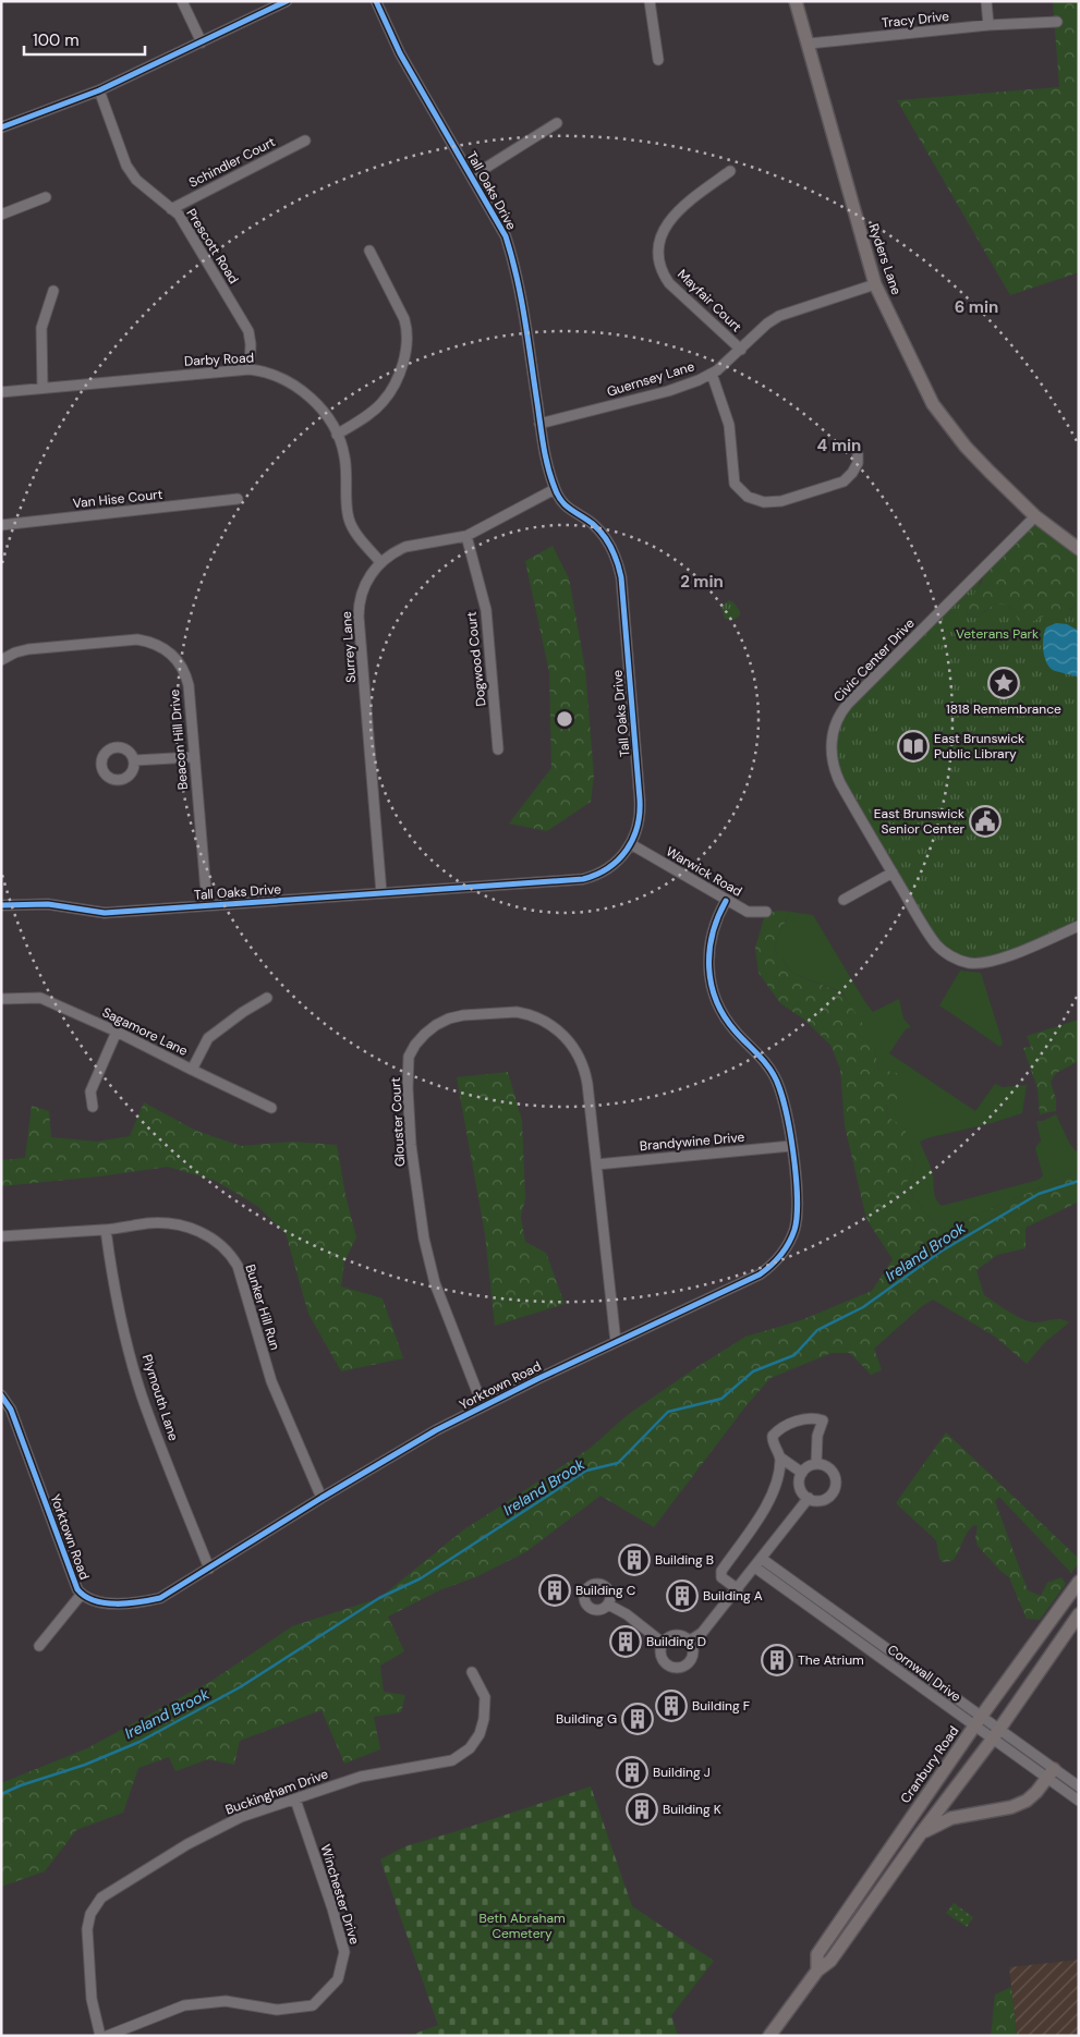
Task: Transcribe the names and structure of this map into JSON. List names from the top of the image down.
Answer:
{
  "streets": {
    "main road": ["Ryders Lane", "Cranbury Road"],
    "street": [
      "Tracy Drive",
      "Schindler Court",
      "Tall Oaks Drive",
      "Prescott Road",
      "Mayfair Court",
      "Darby Road",
      "Guernsey Lane",
      "Van Hise Court",
      "Surrey Lane",
      "Dogwood Court",
      "Civic Center Drive",
      "Beacon Hill Drive",
      "Warwick Road",
      "Sagamore Lane",
      "Glouster Court",
      "Brandywine Drive",
      "Bunker Hill Run",
      "Yorktown Road",
      "Plymouth Lane",
      "Cornwall Drive",
      "Buckingham Drive",
      "Winchester Drive"
    ]
  },
  "crossings": [
    ["Tracy Drive", "Ryders Lane"],
    ["Schindler Court", "Prescott Road"],
    ["Tall Oaks Drive", "Guernsey Lane"],
    ["Tall Oaks Drive", "Surrey Lane"],
    ["Tall Oaks Drive", "Beacon Hill Drive"],
    ["Tall Oaks Drive", "Warwick Road"],
    ["Prescott Road", "Darby Road"],
    ["Ryders Lane", "Guernsey Lane"],
    ["Ryders Lane", "Civic Center Drive"],
    ["Mayfair Court", "Guernsey Lane"],
    ["Darby Road", "Surrey Lane"],
    ["Surrey Lane", "Dogwood Court"],
    ["Warwick Road", "Yorktown Road"],
    ["Glouster Court", "Brandywine Drive"],
    ["Glouster Court", "Yorktown Road"],
    ["Brandywine Drive", "Yorktown Road"],
    ["Bunker Hill Run", "Yorktown Road"],
    ["Bunker Hill Run", "Plymouth Lane"],
    ["Yorktown Road", "Plymouth Lane"],
    ["Cornwall Drive", "Cranbury Road"],
    ["Buckingham Drive", "Winchester Drive"]
  ],
  "water": ["Ireland Brook"],
  "parks": ["Veterans Park", "Beth Abraham Cemetery"],
  "places": {
    "place": ["1818 Remembrance"],
    "library": ["East Brunswick Public Library"],
    "public building": ["East Brunswick Senior Center"],
    "building": [
      "Building B",
      "Building C",
      "Building A",
      "Building D",
      "The Atrium",
      "Building F",
      "Building G",
      "Building J",
      "Building K"
    ]
  },
  "scale_bar": "100 m",
  "rings": ["6 min", "4 min", "2 min"]
}
